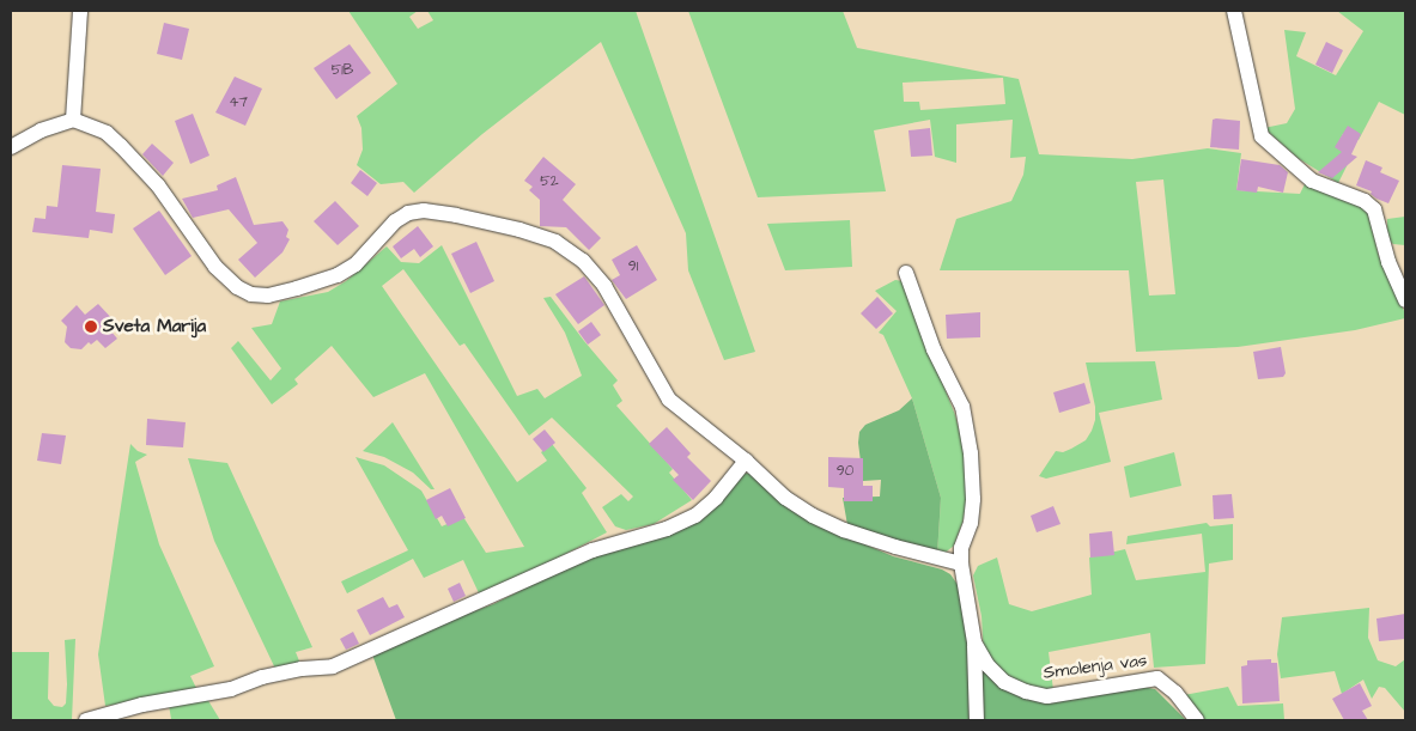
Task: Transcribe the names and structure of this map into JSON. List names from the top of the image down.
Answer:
{
  "streets": {
    "street": ["Smolenja vas"]
  },
  "places": ["Sveta Marija"],
  "house_numbers": [
    "51B",
    "47",
    "52",
    "91",
    "90"
  ]
}
